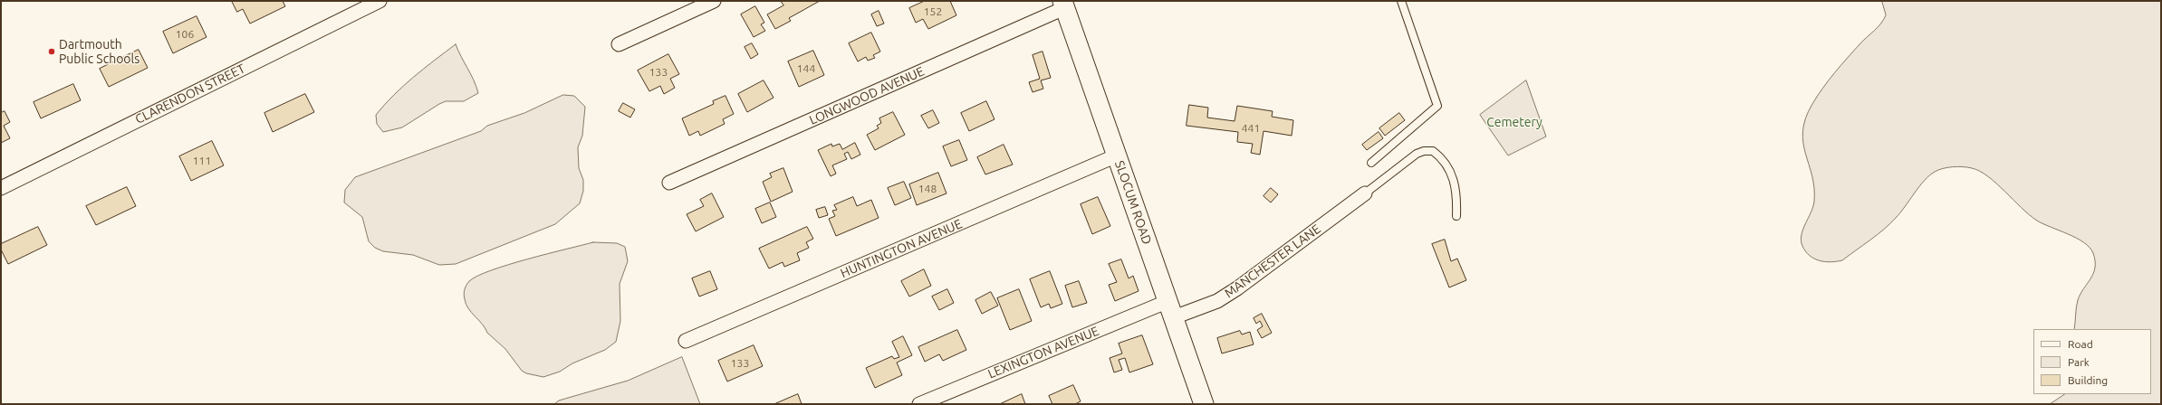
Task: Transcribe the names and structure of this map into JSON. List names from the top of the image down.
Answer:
{
  "streets": {
    "main road": ["SLOCUM ROAD"],
    "street": [
      "CLARENDON STREET",
      "LONGWOOD AVENUE",
      "HUNTINGTON AVENUE",
      "MANCHESTER LANE",
      "LEXINGTON AVENUE"
    ]
  },
  "crossings": [
    ["LONGWOOD AVENUE", "SLOCUM ROAD"],
    ["SLOCUM ROAD", "HUNTINGTON AVENUE"],
    ["SLOCUM ROAD", "MANCHESTER LANE"],
    ["SLOCUM ROAD", "LEXINGTON AVENUE"],
    ["MANCHESTER LANE", "LEXINGTON AVENUE"]
  ],
  "parks": ["Cemetery"],
  "places": ["Dartmouth Public Schools"],
  "house_numbers": [
    "152",
    "106",
    "144",
    "133",
    "441",
    "111",
    "148",
    "133"
  ],
  "legend": ["Road", "Park", "Building"]
}
